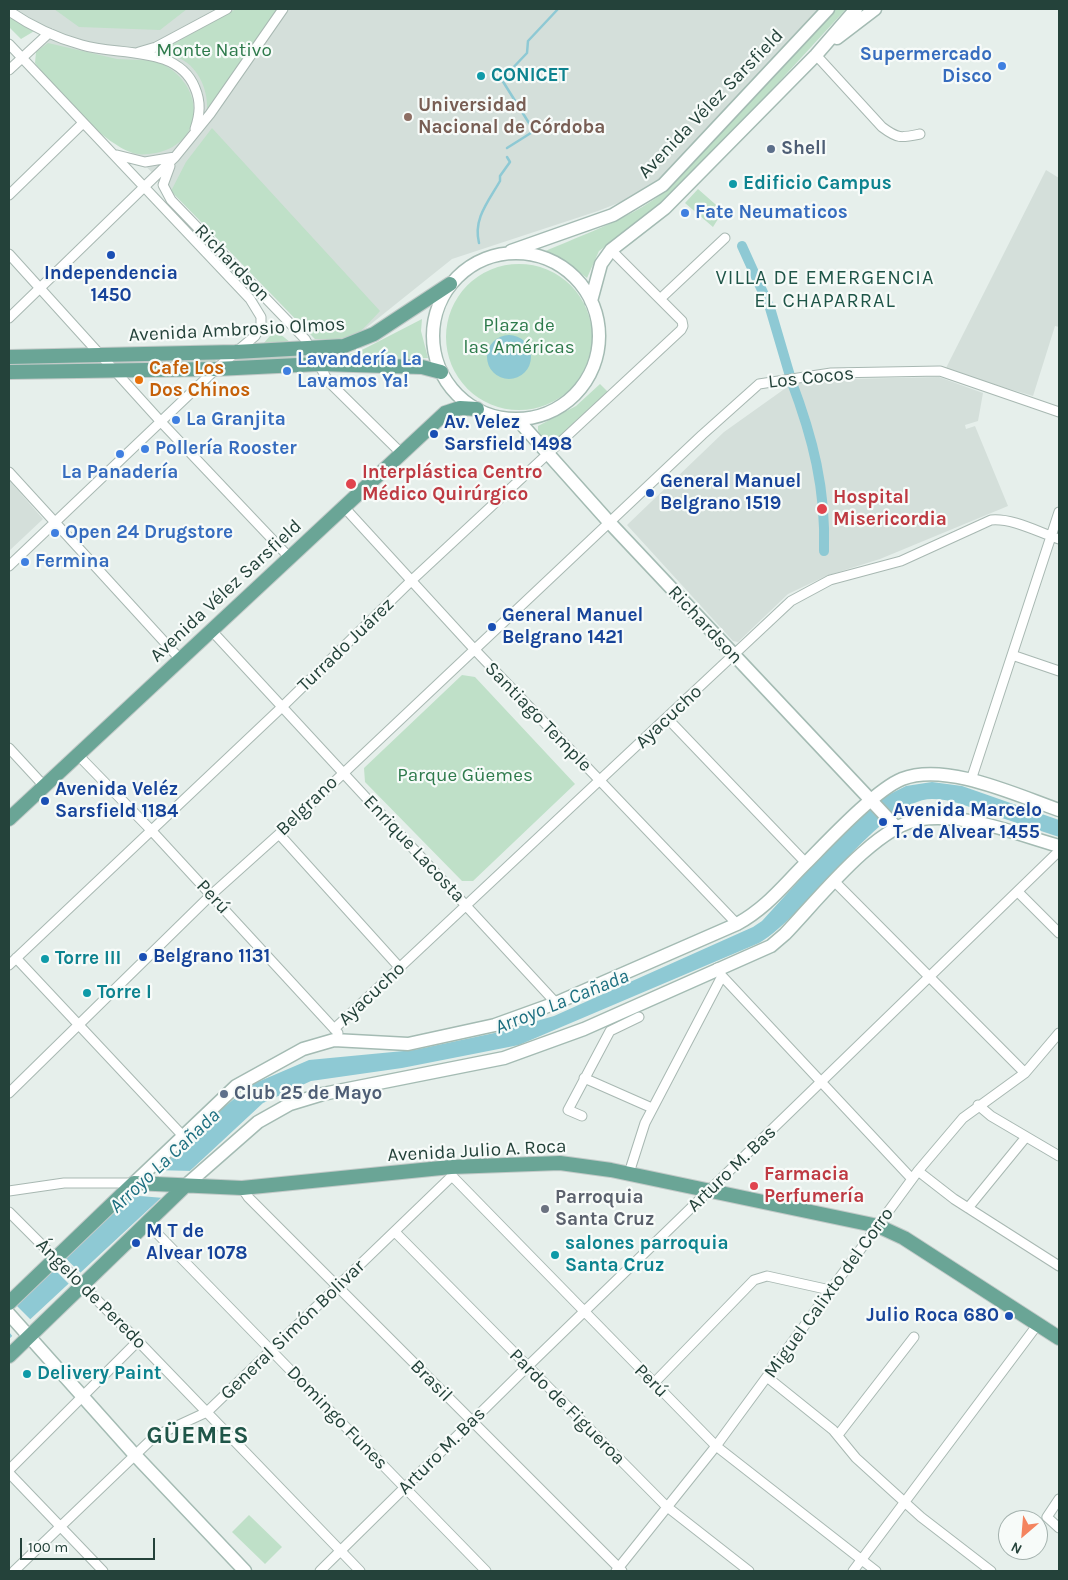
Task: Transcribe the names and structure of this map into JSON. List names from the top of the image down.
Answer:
{
  "streets": {
    "main road": [
      "Avenida Vélez Sarsfield",
      "Richardson",
      "Avenida Ambrosio Olmos",
      "Avenida Julio A. Roca"
    ],
    "street": [
      "Los Cocos",
      "Turrado Juárez",
      "Santiago Temple",
      "Ayacucho",
      "Belgrano",
      "Enrique Lacosta",
      "Perú",
      "Arturo M. Bas",
      "Miguel Calixto del Corro",
      "Ángelo de Peredo",
      "General Simón Bolivar",
      "Brasil",
      "Pardo de Figueroa",
      "Domingo Funes"
    ]
  },
  "crossings": [
    ["Avenida Vélez Sarsfield", "Richardson"],
    ["Avenida Vélez Sarsfield", "Avenida Ambrosio Olmos"],
    ["Avenida Vélez Sarsfield", "Santiago Temple"],
    ["Avenida Vélez Sarsfield", "Enrique Lacosta"],
    ["Avenida Vélez Sarsfield", "Perú"],
    ["Richardson", "Avenida Ambrosio Olmos"],
    ["Richardson", "Los Cocos"],
    ["Richardson", "Turrado Juárez"],
    ["Richardson", "Ayacucho"],
    ["Richardson", "Belgrano"],
    ["Los Cocos", "Belgrano"],
    ["Turrado Juárez", "Santiago Temple"],
    ["Turrado Juárez", "Enrique Lacosta"],
    ["Turrado Juárez", "Perú"],
    ["Santiago Temple", "Ayacucho"],
    ["Santiago Temple", "Belgrano"],
    ["Ayacucho", "Enrique Lacosta"],
    ["Ayacucho", "Perú"],
    ["Belgrano", "Enrique Lacosta"],
    ["Belgrano", "Perú"],
    ["Perú", "Avenida Julio A. Roca"],
    ["Perú", "Arturo M. Bas"],
    ["Perú", "Miguel Calixto del Corro"],
    ["Perú", "General Simón Bolivar"],
    ["Avenida Julio A. Roca", "Arturo M. Bas"],
    ["Avenida Julio A. Roca", "Miguel Calixto del Corro"],
    ["Avenida Julio A. Roca", "General Simón Bolivar"],
    ["Avenida Julio A. Roca", "Brasil"],
    ["Arturo M. Bas", "Ángelo de Peredo"],
    ["Arturo M. Bas", "Brasil"],
    ["Arturo M. Bas", "Pardo de Figueroa"],
    ["Arturo M. Bas", "Domingo Funes"],
    ["Miguel Calixto del Corro", "Brasil"],
    ["Miguel Calixto del Corro", "Pardo de Figueroa"],
    ["Ángelo de Peredo", "General Simón Bolivar"],
    ["General Simón Bolivar", "Brasil"],
    ["General Simón Bolivar", "Pardo de Figueroa"],
    ["General Simón Bolivar", "Domingo Funes"]
  ],
  "districts": ["VILLA DE EMERGENCIA EL CHAPARRAL", "GÜEMES"],
  "water": ["Arroyo La Cañada"],
  "parks": ["Monte Nativo", "Plaza de las Américas", "Parque Güemes"],
  "places": [
    "Supermercado Disco",
    "CONICET",
    "Universidad Nacional de Córdoba",
    "Shell",
    "Edificio Campus",
    "Fate Neumaticos",
    "Independencia 1450",
    "Lavandería La Lavamos Ya!",
    "Cafe Los Dos Chinos",
    "La Granjita",
    "Av. Velez Sarsfield 1498",
    "Pollería Rooster",
    "La Panadería",
    "Interplástica Centro Médico Quirúrgico",
    "General Manuel Belgrano 1519",
    "Hospital Misericordia",
    "Open 24 Drugstore",
    "Fermina",
    "General Manuel Belgrano 1421",
    "Avenida Veléz Sarsfield 1184",
    "Avenida Marcelo T. de Alvear 1455",
    "Belgrano 1131",
    "Torre III",
    "Torre I",
    "Club 25 de Mayo",
    "Farmacia Perfumería",
    "Parroquia Santa Cruz",
    "M T de Alvear 1078",
    "salones parroquia Santa Cruz",
    "Julio Roca 680",
    "Delivery Paint"
  ],
  "scale_bar": "100 m",
  "north": "bottom left"
}
